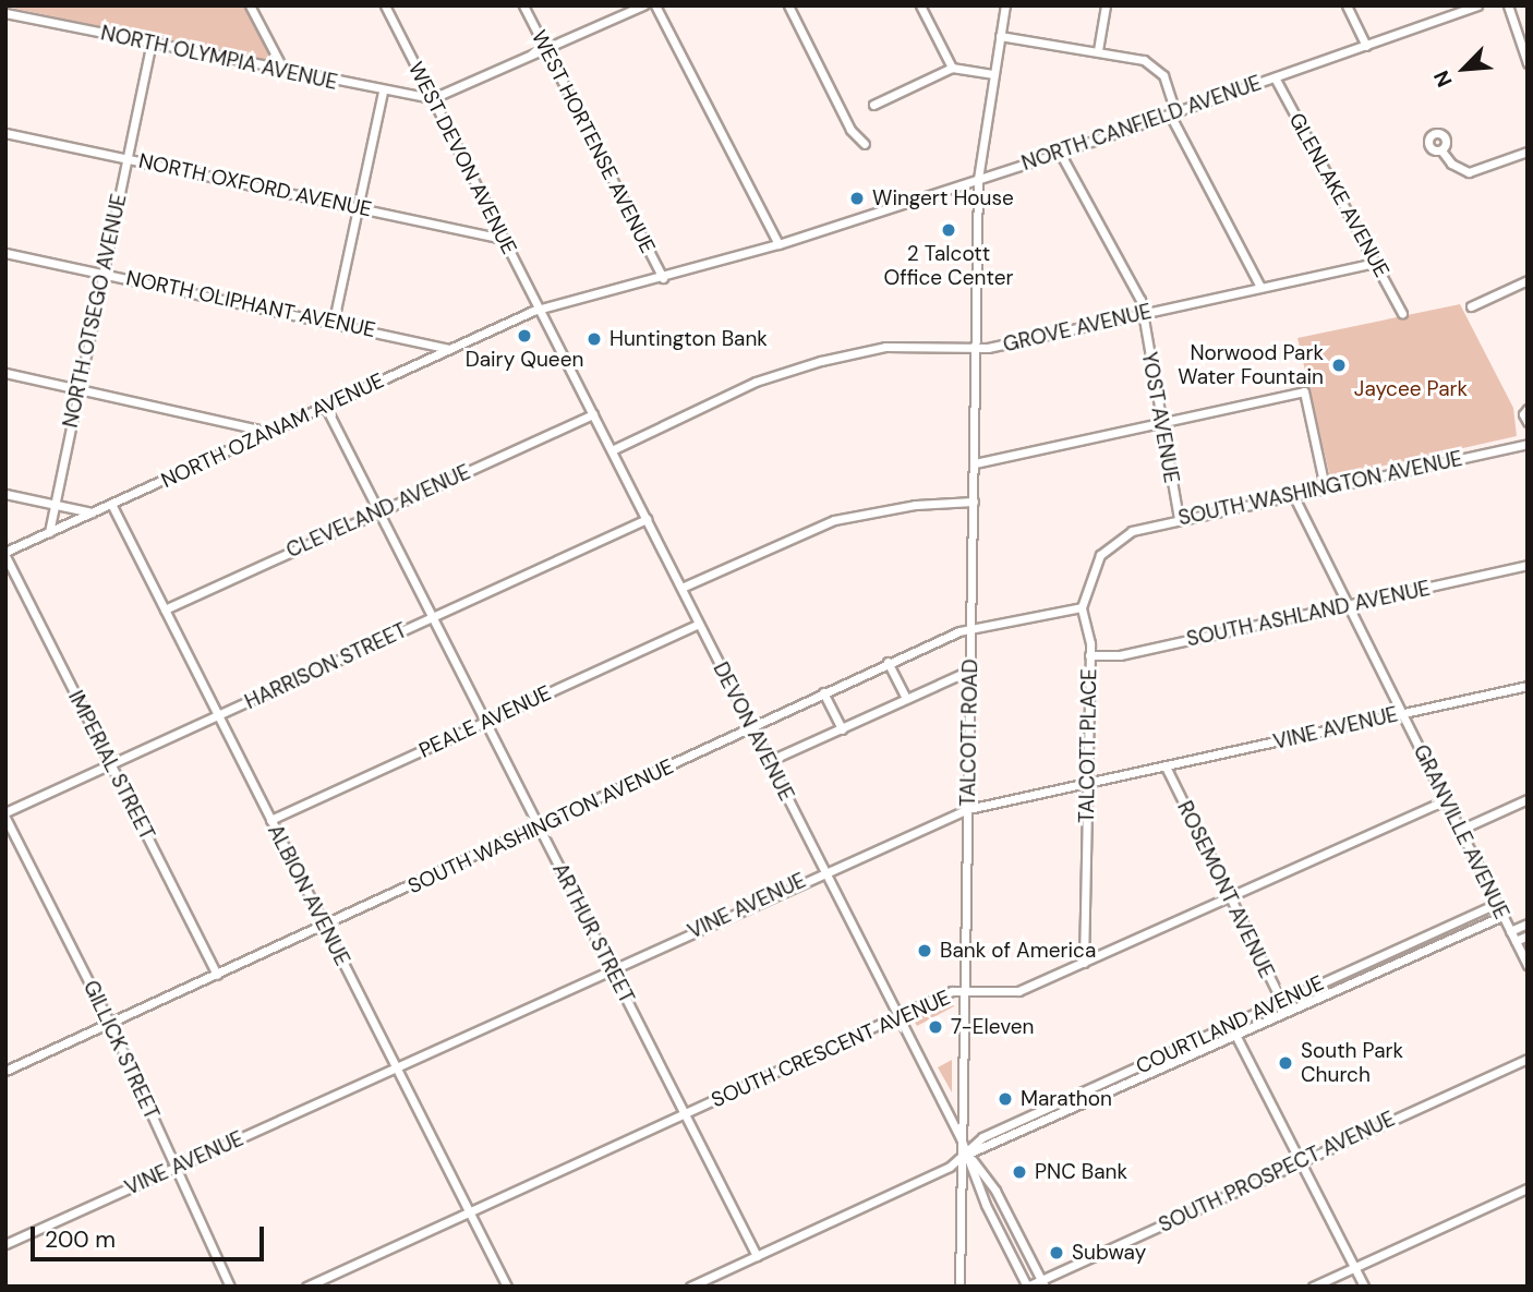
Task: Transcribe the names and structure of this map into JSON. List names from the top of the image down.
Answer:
{
  "streets": {
    "street": [
      "NORTH OLYMPIA AVENUE",
      "NORTH CANFIELD AVENUE",
      "WEST HORTENSE AVENUE",
      "WEST DEVON AVENUE",
      "NORTH OXFORD AVENUE",
      "GLENLAKE AVENUE",
      "NORTH OLIPHANT AVENUE",
      "NORTH OTSEGO AVENUE",
      "GROVE AVENUE",
      "YOST AVENUE",
      "NORTH OZANAM AVENUE",
      "SOUTH WASHINGTON AVENUE",
      "CLEVELAND AVENUE",
      "SOUTH ASHLAND AVENUE",
      "HARRISON STREET",
      "PEALE AVENUE",
      "VINE AVENUE",
      "DEVON AVENUE",
      "TALCOTT ROAD",
      "TALCOTT PLACE",
      "IMPERIAL STREET",
      "GRANVILLE AVENUE",
      "ROSEMONT AVENUE",
      "ALBION AVENUE",
      "ARTHUR STREET",
      "COURTLAND AVENUE",
      "SOUTH CRESCENT AVENUE",
      "GILLICK STREET",
      "SOUTH PROSPECT AVENUE"
    ]
  },
  "crossings": [
    ["NORTH OLYMPIA AVENUE", "WEST DEVON AVENUE"],
    ["NORTH OLYMPIA AVENUE", "NORTH OTSEGO AVENUE"],
    ["NORTH CANFIELD AVENUE", "WEST HORTENSE AVENUE"],
    ["NORTH CANFIELD AVENUE", "WEST DEVON AVENUE"],
    ["NORTH CANFIELD AVENUE", "GLENLAKE AVENUE"],
    ["NORTH CANFIELD AVENUE", "YOST AVENUE"],
    ["NORTH CANFIELD AVENUE", "NORTH OZANAM AVENUE"],
    ["NORTH CANFIELD AVENUE", "DEVON AVENUE"],
    ["NORTH CANFIELD AVENUE", "TALCOTT ROAD"],
    ["WEST DEVON AVENUE", "NORTH OXFORD AVENUE"],
    ["WEST DEVON AVENUE", "NORTH OZANAM AVENUE"],
    ["WEST DEVON AVENUE", "DEVON AVENUE"],
    ["NORTH OXFORD AVENUE", "NORTH OTSEGO AVENUE"],
    ["GLENLAKE AVENUE", "GROVE AVENUE"],
    ["NORTH OLIPHANT AVENUE", "NORTH OTSEGO AVENUE"],
    ["NORTH OLIPHANT AVENUE", "NORTH OZANAM AVENUE"],
    ["NORTH OTSEGO AVENUE", "NORTH OZANAM AVENUE"],
    ["GROVE AVENUE", "YOST AVENUE"],
    ["GROVE AVENUE", "DEVON AVENUE"],
    ["GROVE AVENUE", "TALCOTT ROAD"],
    ["YOST AVENUE", "SOUTH WASHINGTON AVENUE"],
    ["NORTH OZANAM AVENUE", "DEVON AVENUE"],
    ["NORTH OZANAM AVENUE", "IMPERIAL STREET"],
    ["NORTH OZANAM AVENUE", "ALBION AVENUE"],
    ["NORTH OZANAM AVENUE", "ARTHUR STREET"],
    ["SOUTH WASHINGTON AVENUE", "DEVON AVENUE"],
    ["SOUTH WASHINGTON AVENUE", "TALCOTT ROAD"],
    ["SOUTH WASHINGTON AVENUE", "TALCOTT PLACE"],
    ["SOUTH WASHINGTON AVENUE", "IMPERIAL STREET"],
    ["SOUTH WASHINGTON AVENUE", "GRANVILLE AVENUE"],
    ["SOUTH WASHINGTON AVENUE", "ALBION AVENUE"],
    ["SOUTH WASHINGTON AVENUE", "ARTHUR STREET"],
    ["SOUTH WASHINGTON AVENUE", "GILLICK STREET"],
    ["CLEVELAND AVENUE", "DEVON AVENUE"],
    ["CLEVELAND AVENUE", "ALBION AVENUE"],
    ["CLEVELAND AVENUE", "ARTHUR STREET"],
    ["SOUTH ASHLAND AVENUE", "TALCOTT PLACE"],
    ["SOUTH ASHLAND AVENUE", "GRANVILLE AVENUE"],
    ["HARRISON STREET", "DEVON AVENUE"],
    ["HARRISON STREET", "IMPERIAL STREET"],
    ["HARRISON STREET", "ALBION AVENUE"],
    ["HARRISON STREET", "ARTHUR STREET"],
    ["HARRISON STREET", "GILLICK STREET"],
    ["PEALE AVENUE", "DEVON AVENUE"],
    ["PEALE AVENUE", "ALBION AVENUE"],
    ["PEALE AVENUE", "ARTHUR STREET"],
    ["VINE AVENUE", "DEVON AVENUE"],
    ["VINE AVENUE", "TALCOTT ROAD"],
    ["VINE AVENUE", "TALCOTT PLACE"],
    ["VINE AVENUE", "GRANVILLE AVENUE"],
    ["VINE AVENUE", "ROSEMONT AVENUE"],
    ["VINE AVENUE", "ALBION AVENUE"],
    ["VINE AVENUE", "ARTHUR STREET"],
    ["VINE AVENUE", "GILLICK STREET"],
    ["DEVON AVENUE", "TALCOTT ROAD"],
    ["DEVON AVENUE", "COURTLAND AVENUE"],
    ["DEVON AVENUE", "SOUTH CRESCENT AVENUE"],
    ["DEVON AVENUE", "SOUTH PROSPECT AVENUE"],
    ["TALCOTT ROAD", "COURTLAND AVENUE"],
    ["TALCOTT ROAD", "SOUTH CRESCENT AVENUE"],
    ["TALCOTT PLACE", "SOUTH CRESCENT AVENUE"],
    ["GRANVILLE AVENUE", "COURTLAND AVENUE"],
    ["GRANVILLE AVENUE", "SOUTH CRESCENT AVENUE"],
    ["ROSEMONT AVENUE", "COURTLAND AVENUE"],
    ["ROSEMONT AVENUE", "SOUTH CRESCENT AVENUE"],
    ["ALBION AVENUE", "SOUTH CRESCENT AVENUE"],
    ["ARTHUR STREET", "COURTLAND AVENUE"],
    ["ARTHUR STREET", "SOUTH CRESCENT AVENUE"]
  ],
  "parks": ["Jaycee Park"],
  "places": [
    "Wingert House",
    "2 Talcott Office Center",
    "Dairy Queen",
    "Huntington Bank",
    "Norwood Park Water Fountain",
    "Bank of America",
    "7-Eleven",
    "South Park Church",
    "Marathon",
    "PNC Bank",
    "Subway"
  ],
  "scale_bar": "200 m",
  "north": "bottom left"
}
